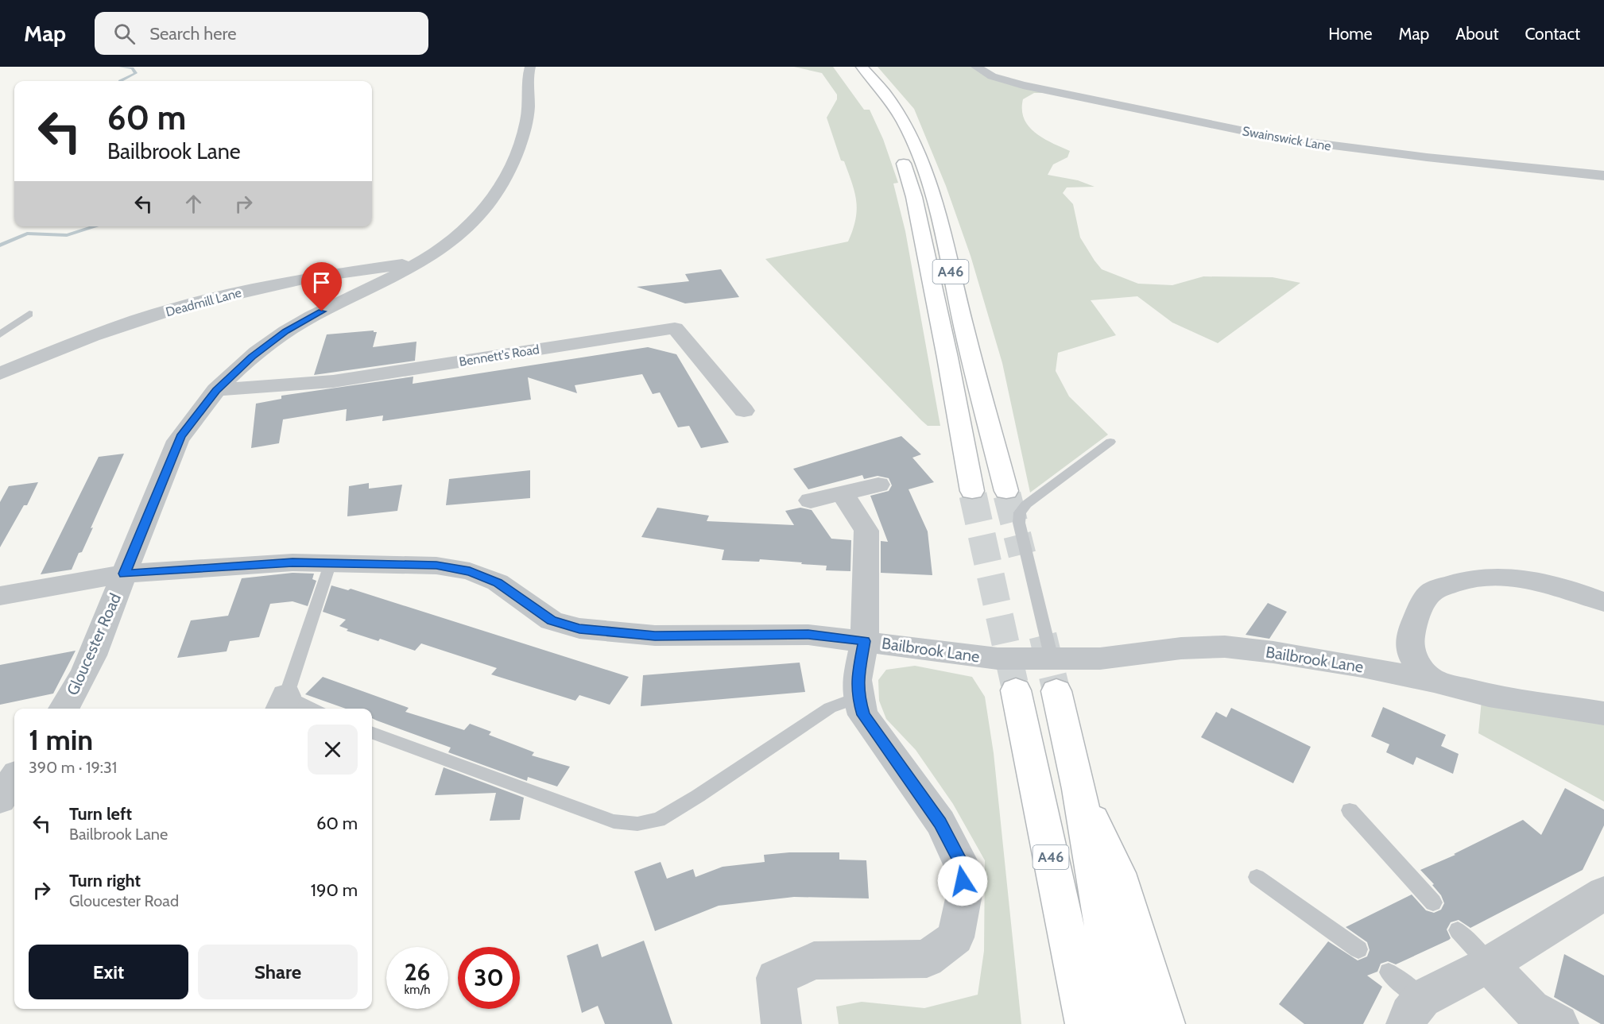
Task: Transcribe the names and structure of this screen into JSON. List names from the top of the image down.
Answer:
{
  "streets": {
    "highway": ["A46"],
    "street": [
      "Swainswick Lane",
      "Deadmill Lane",
      "Bennett's Road",
      "Gloucester Road",
      "Bailbrook Lane"
    ]
  },
  "crossings": [
    ["Deadmill Lane", "Gloucester Road"],
    ["Bennett's Road", "Gloucester Road"],
    ["Gloucester Road", "Bailbrook Lane"]
  ],
  "page": {
    "header": "Map",
    "search": "Search here",
    "nav": [
      "Home",
      "Map",
      "About",
      "Contact"
    ],
    "turn": ["60 m", "Bailbrook Lane"],
    "heading": ["1 min", "390 m · 19:31"],
    "list": [
      {
        "name": "Turn left",
        "note": "Bailbrook Lane",
        "value": "60 m"
      },
      {
        "name": "Turn right",
        "note": "Gloucester Road",
        "value": "190 m"
      }
    ],
    "buttons": ["Exit", "Share"],
    "speed": "26 km/h",
    "limit": "30"
  }
}
